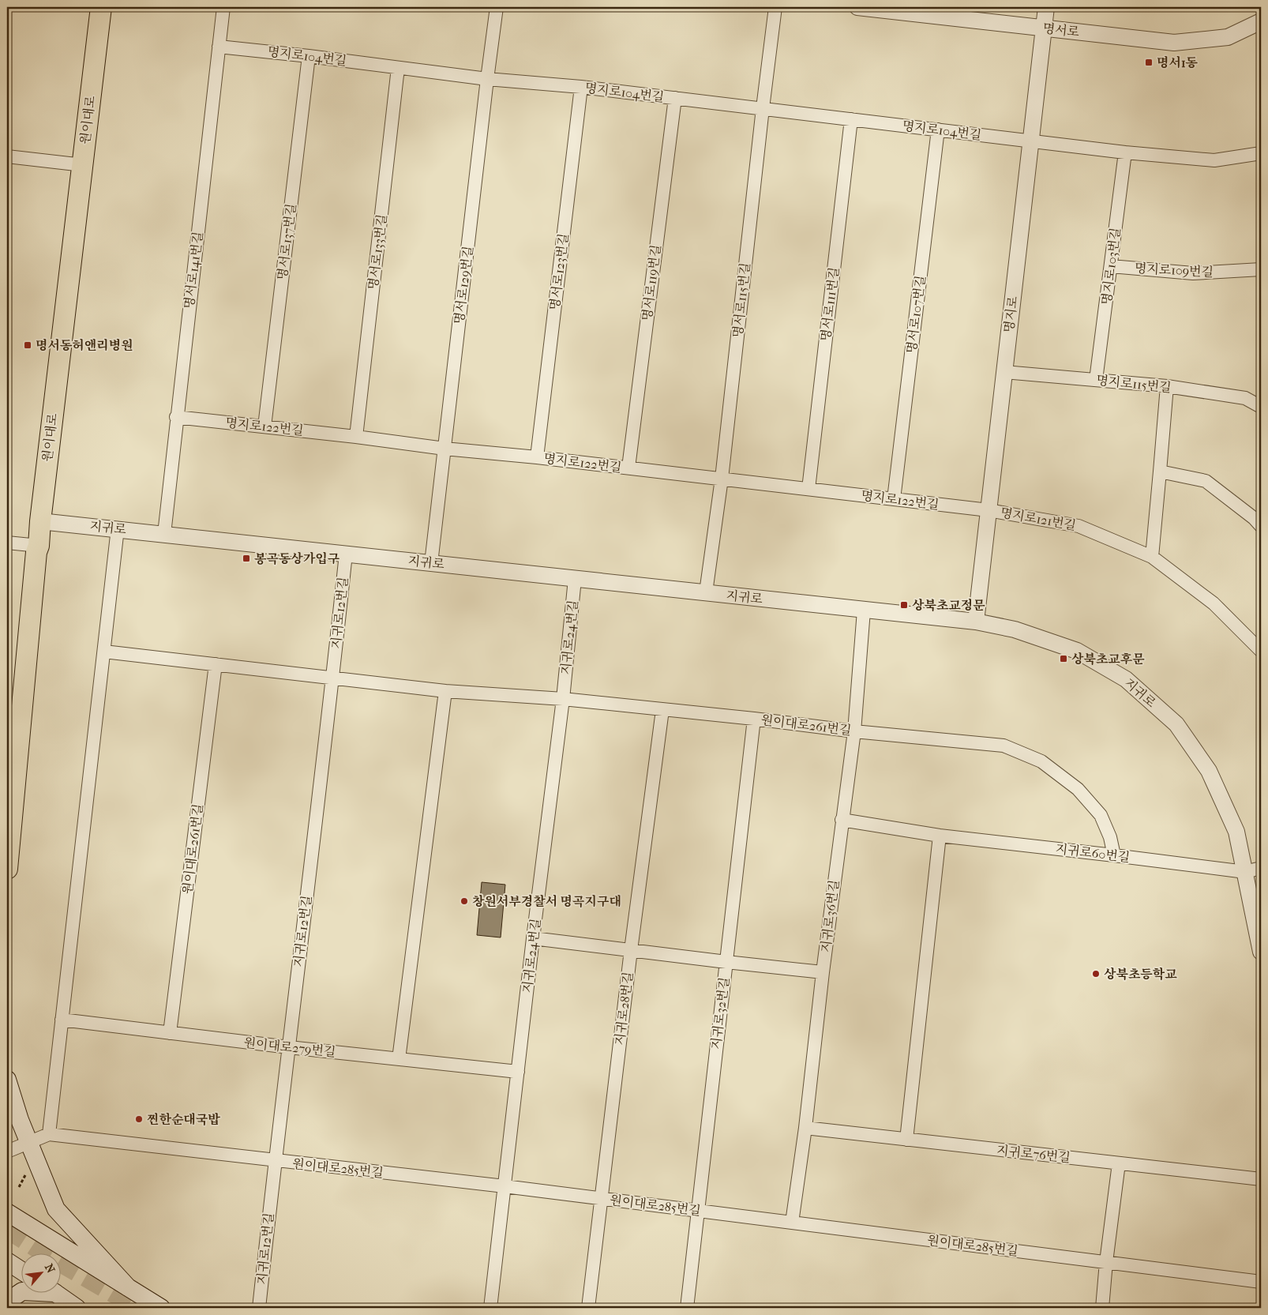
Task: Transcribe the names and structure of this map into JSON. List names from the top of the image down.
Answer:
{
  "streets": {
    "main road": ["원이대로"],
    "street": [
      "명서로",
      "명지로104번길",
      "명서로137번길",
      "명서로133번길",
      "명지로103번길",
      "명서로141번길",
      "명지로109번길",
      "명서로123번길",
      "명서로119번길",
      "명서로129번길",
      "명서로115번길",
      "명서로111번길",
      "명서로107번길",
      "명지로",
      "명지로115번길",
      "명지로122번길",
      "명지로121번길",
      "지귀로",
      "지귀로12번길",
      "지귀로24번길",
      "원이대로261번길",
      "지귀로60번길",
      "지귀로36번길",
      "지귀로28번길",
      "지귀로32번길",
      "원이대로279번길",
      "지귀로76번길",
      "원이대로285번길"
    ]
  },
  "crossings": [
    ["명서로", "명지로"],
    ["명지로104번길", "명서로137번길"],
    ["명지로104번길", "명서로133번길"],
    ["명지로104번길", "명서로141번길"],
    ["명지로104번길", "명서로123번길"],
    ["명지로104번길", "명서로119번길"],
    ["명지로104번길", "명서로129번길"],
    ["명지로104번길", "명서로115번길"],
    ["명지로104번길", "명서로111번길"],
    ["명지로104번길", "명서로107번길"],
    ["명지로104번길", "명지로"],
    ["원이대로", "지귀로"],
    ["명서로137번길", "명지로122번길"],
    ["명서로133번길", "명지로122번길"],
    ["명지로103번길", "명지로109번길"],
    ["명지로103번길", "명지로115번길"],
    ["명서로141번길", "명지로122번길"],
    ["명서로141번길", "지귀로"],
    ["명서로123번길", "명지로122번길"],
    ["명서로119번길", "명지로122번길"],
    ["명서로129번길", "명지로122번길"],
    ["명서로129번길", "지귀로"],
    ["명서로115번길", "명지로122번길"],
    ["명서로115번길", "지귀로"],
    ["명서로111번길", "명지로122번길"],
    ["명서로107번길", "명지로122번길"],
    ["명지로", "명지로115번길"],
    ["명지로", "명지로122번길"],
    ["명지로", "명지로121번길"],
    ["명지로", "지귀로"],
    ["명지로122번길", "명지로121번길"],
    ["지귀로", "지귀로12번길"],
    ["지귀로", "지귀로24번길"],
    ["지귀로", "지귀로60번길"],
    ["지귀로", "지귀로36번길"],
    ["지귀로12번길", "원이대로261번길"],
    ["지귀로12번길", "원이대로279번길"],
    ["지귀로12번길", "원이대로285번길"],
    ["지귀로24번길", "원이대로261번길"],
    ["지귀로24번길", "원이대로279번길"],
    ["지귀로24번길", "원이대로285번길"],
    ["원이대로261번길", "지귀로60번길"],
    ["원이대로261번길", "지귀로36번길"],
    ["원이대로261번길", "지귀로28번길"],
    ["원이대로261번길", "지귀로32번길"],
    ["원이대로261번길", "원이대로279번길"],
    ["지귀로60번길", "지귀로36번길"],
    ["지귀로36번길", "지귀로76번길"],
    ["지귀로36번길", "원이대로285번길"],
    ["지귀로28번길", "원이대로285번길"],
    ["지귀로32번길", "원이대로285번길"]
  ],
  "places": {
    "transit": [
      "명서1동",
      "명서동허앤리병원",
      "봉곡동상가입구",
      "상북초교정문",
      "상북초교후문"
    ],
    "other": ["창원서부경찰서 명곡지구대", "상북초등학교", "찐한순대국밥"]
  },
  "north": "top right"
}
